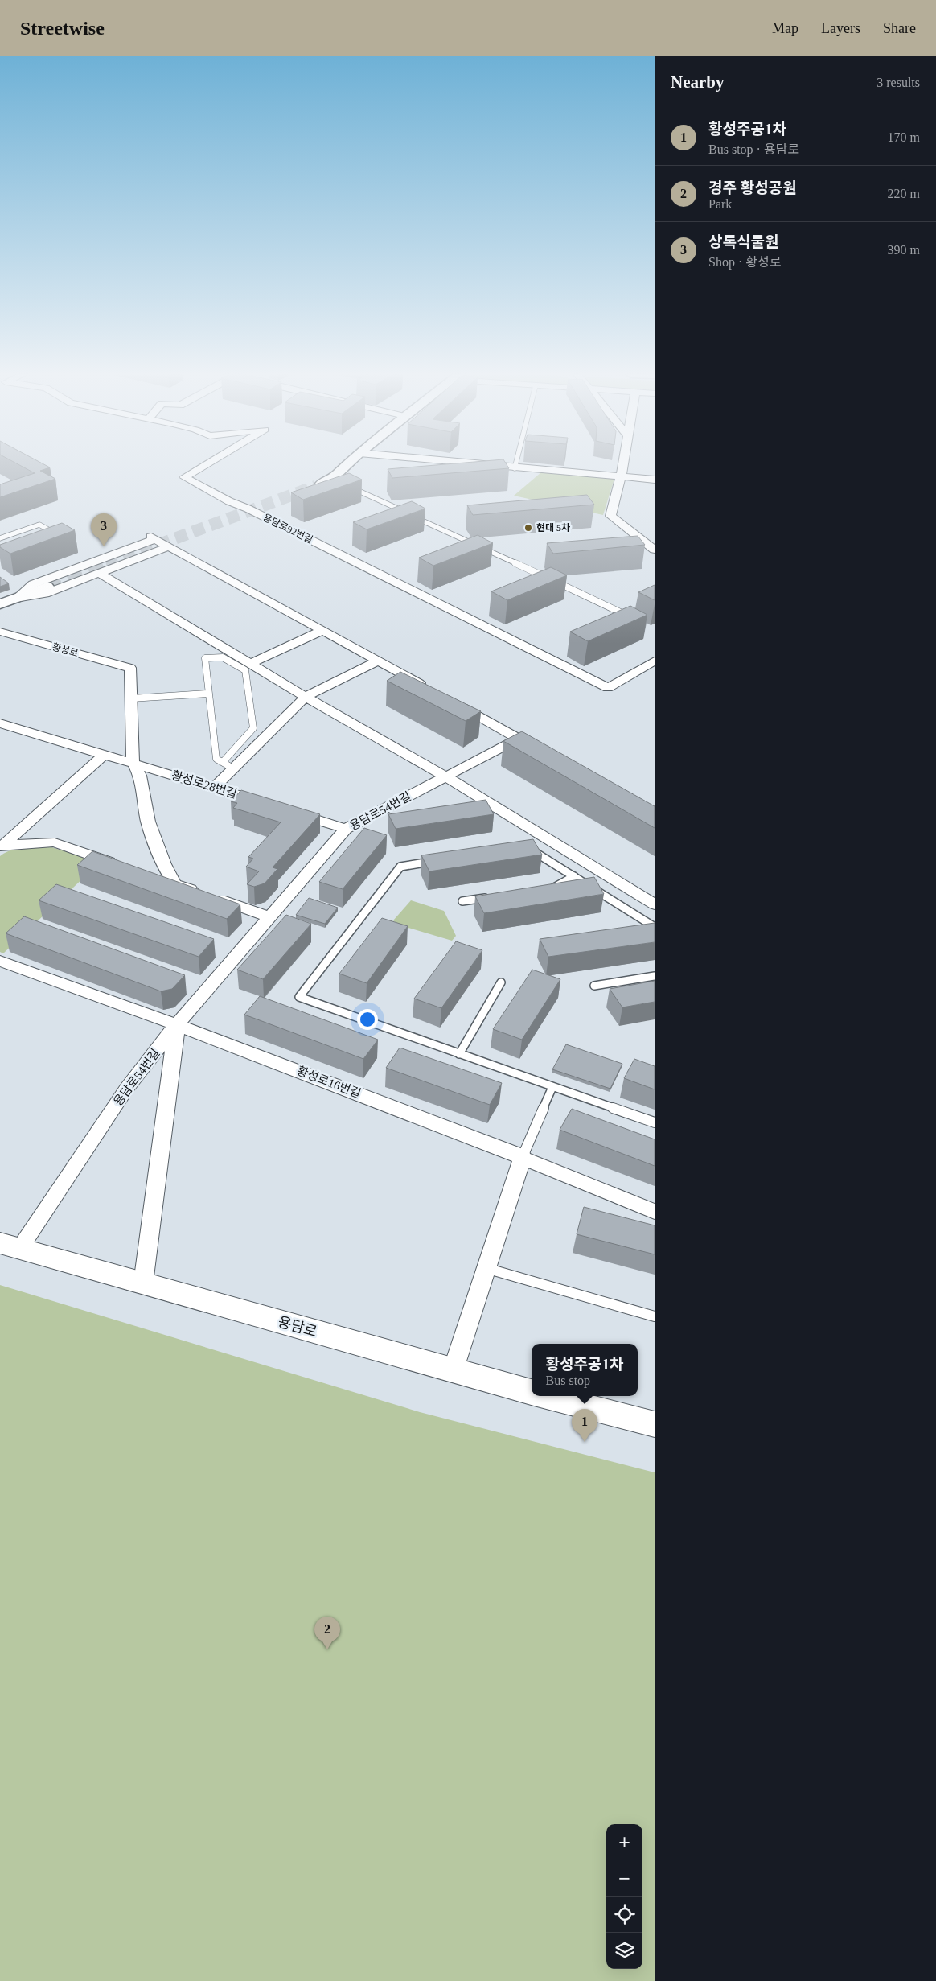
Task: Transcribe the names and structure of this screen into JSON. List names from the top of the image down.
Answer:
{
  "streets": {
    "main road": ["용담로"],
    "street": [
      "용담로92번길",
      "황성로",
      "황성로28번길",
      "용담로54번길",
      "황성로16번길"
    ]
  },
  "crossings": [
    ["용담로54번길", "황성로16번길"],
    ["용담로54번길", "용담로"]
  ],
  "places": ["현대 5차"],
  "page": {
    "header": "Streetwise",
    "nav": ["Map", "Layers", "Share"],
    "heading": ["Nearby", "3 results"],
    "list": [
      {
        "mark": "1",
        "name": "황성주공1차",
        "note": "Bus stop · 용담로",
        "value": "170 m"
      },
      {
        "mark": "2",
        "name": "경주 황성공원",
        "note": "Park",
        "value": "220 m"
      },
      {
        "mark": "3",
        "name": "상록식물원",
        "note": "Shop · 황성로",
        "value": "390 m"
      }
    ],
    "pins": ["3", "1", "2"],
    "popup": ["황성주공1차", "Bus stop"],
    "map_buttons": ["+", "−"]
  }
}
